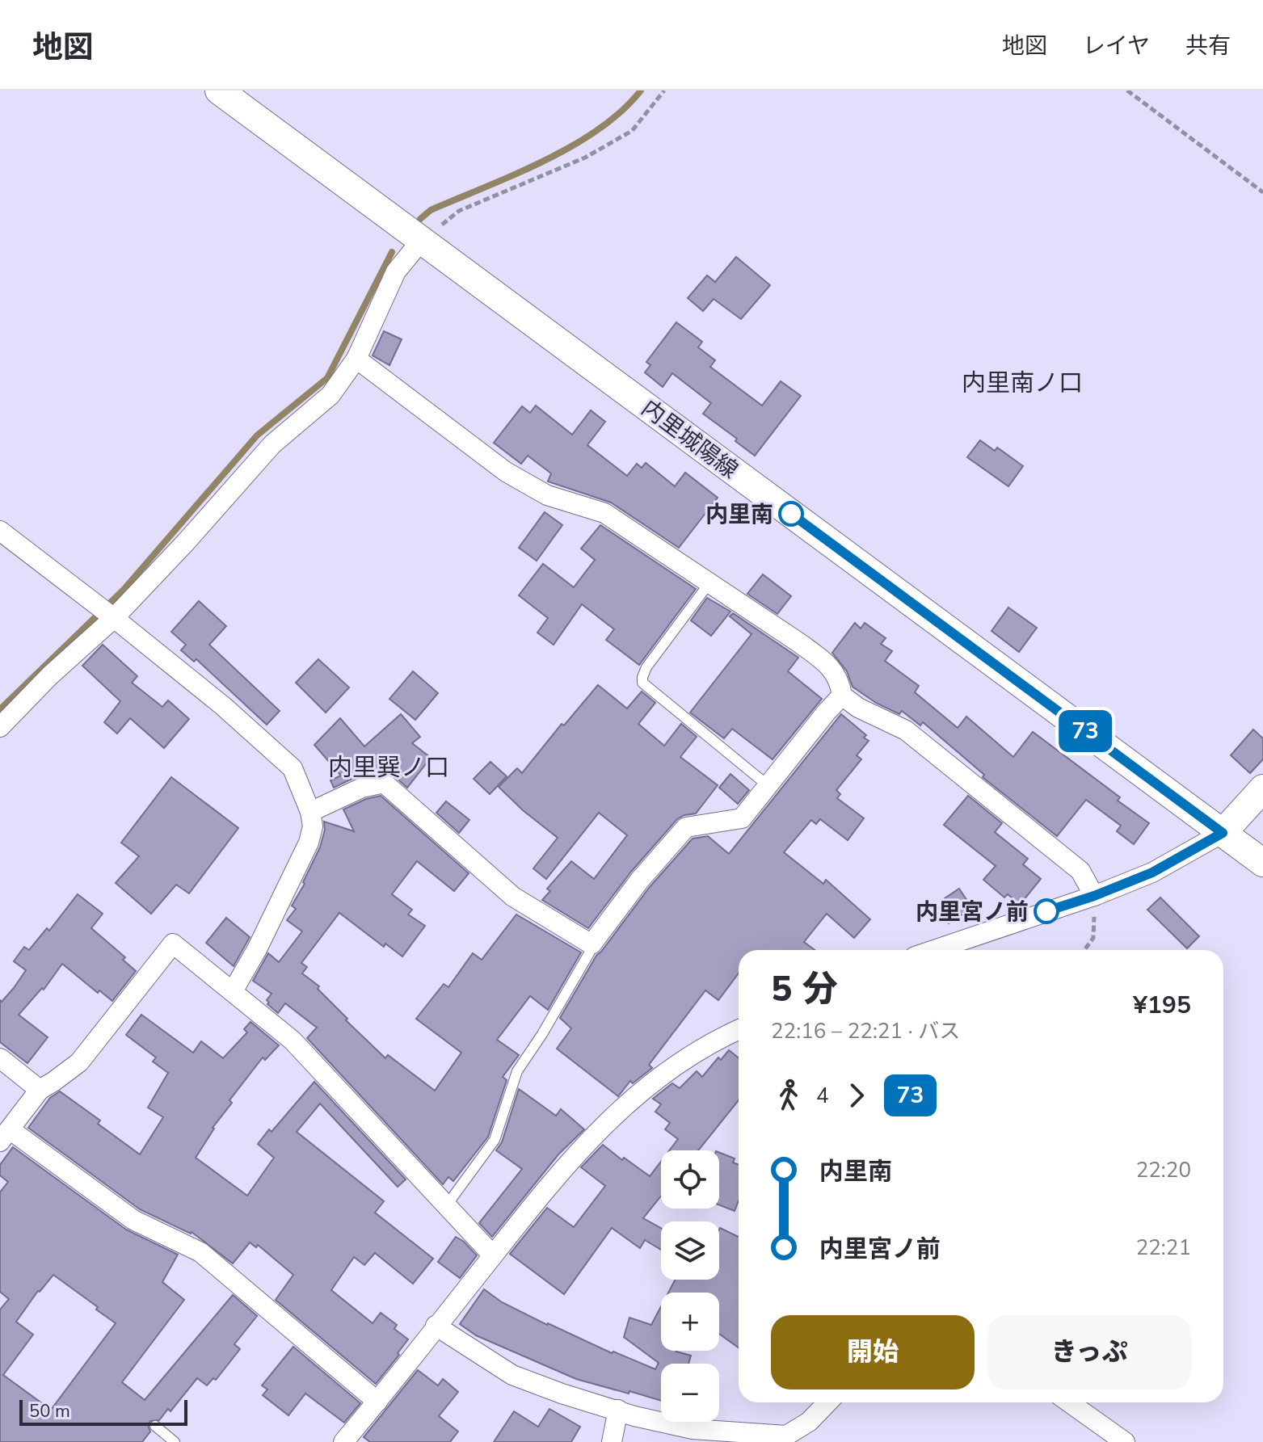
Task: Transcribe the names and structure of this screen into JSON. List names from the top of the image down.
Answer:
{
  "streets": {
    "main road": ["内里城陽線"]
  },
  "districts": ["内里南ノ口", "内里巽ノ口"],
  "places": ["内里南", "内里宮ノ前"],
  "lines": ["bus line 73"],
  "scale_bar": "50 m",
  "page": {
    "header": "地図",
    "nav": ["地図", "レイヤ", "共有"],
    "on_map": "73",
    "heading": ["5 分", "22:16 – 22:21 · バス", "¥195"],
    "legs": ["4", "73"],
    "list": [
      {
        "name": "内里南",
        "value": "22:20"
      },
      {
        "name": "内里宮ノ前",
        "value": "22:21"
      }
    ],
    "map_buttons": ["+", "−"],
    "buttons": ["開始", "きっぷ"],
    "scale": "50 m"
  }
}
